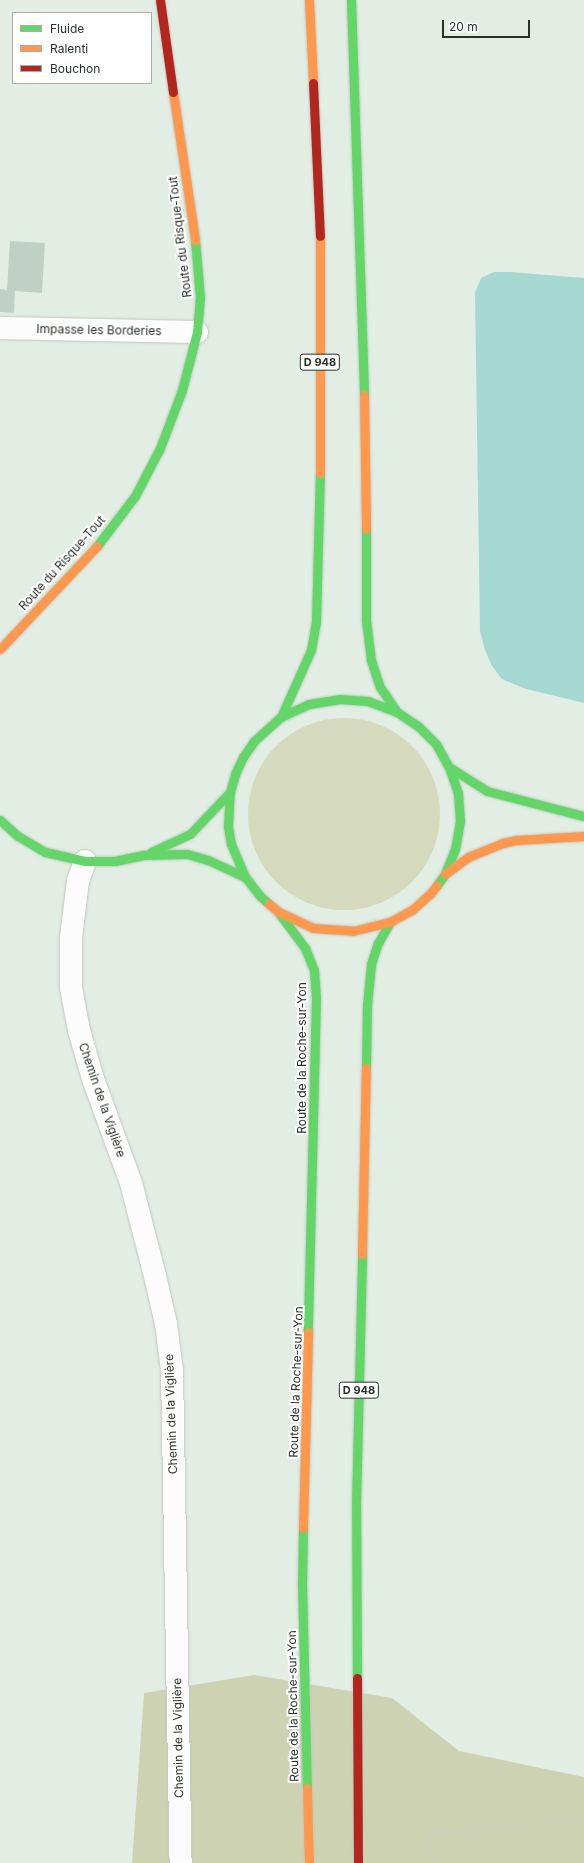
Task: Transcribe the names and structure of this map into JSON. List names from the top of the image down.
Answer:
{
  "streets": {
    "main road": ["Route du Risque-Tout", "D 948", "Route de la Roche-sur-Yon"],
    "street": ["Impasse les Borderies", "Chemin de la Viglière"]
  },
  "crossings": [
    ["Route du Risque-Tout", "Impasse les Borderies"]
  ],
  "legend": ["Fluide", "Ralenti", "Bouchon"],
  "scale_bar": "20 m"
}
